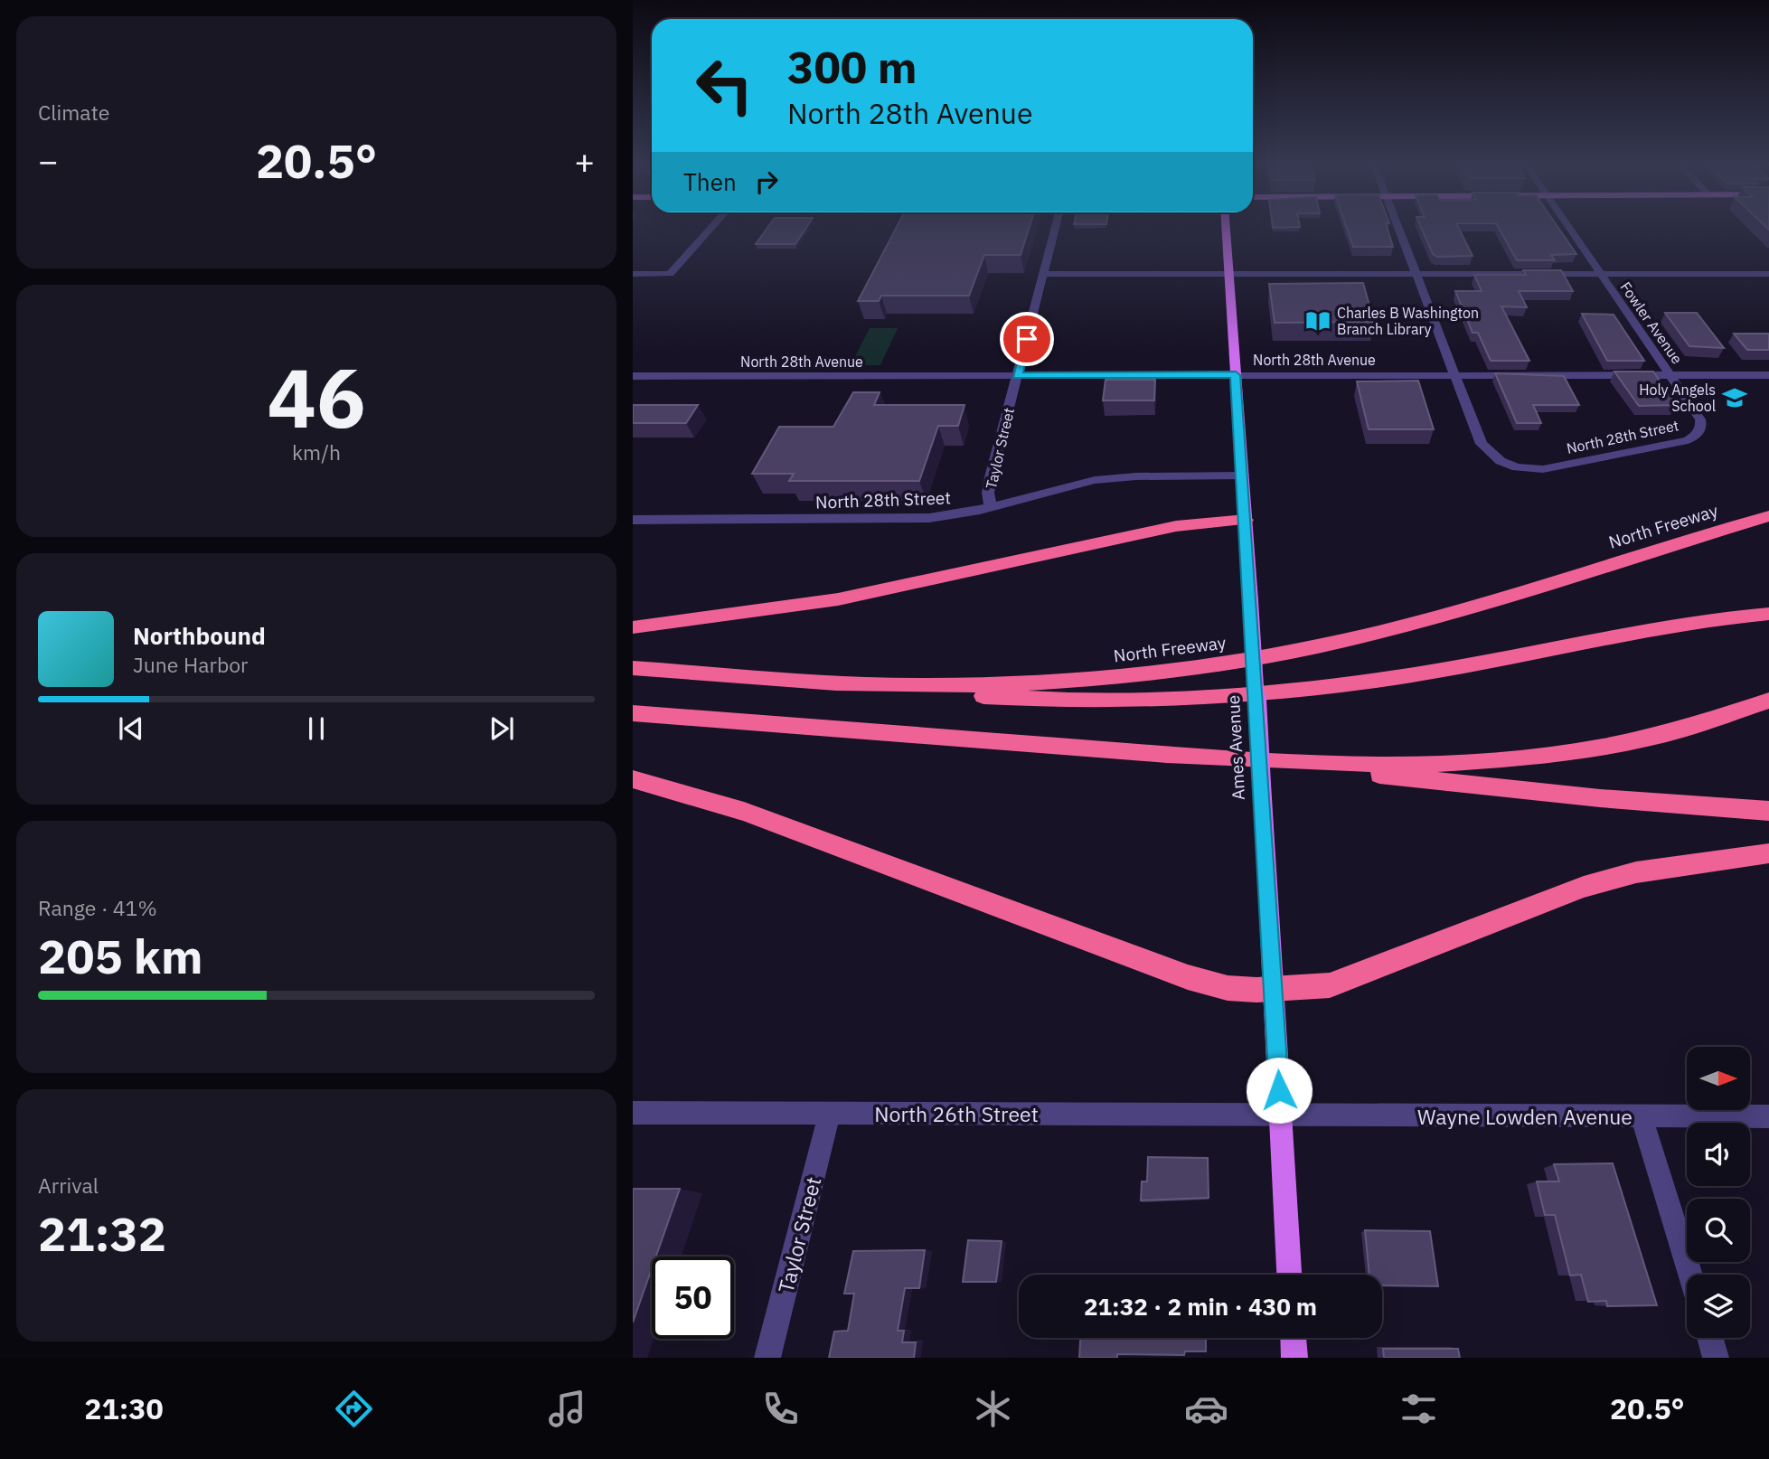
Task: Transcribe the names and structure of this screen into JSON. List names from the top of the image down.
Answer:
{
  "streets": {
    "highway": ["North Freeway"],
    "main road": ["Ames Avenue"],
    "street": [
      "Fowler Avenue",
      "North 28th Avenue",
      "North 28th Street",
      "Taylor Street",
      "North 26th Street",
      "Wayne Lowden Avenue"
    ]
  },
  "crossings": [
    ["Fowler Avenue", "North 28th Avenue"],
    ["Fowler Avenue", "North 28th Street"],
    ["North 28th Avenue", "North 28th Street"],
    ["North 28th Avenue", "Taylor Street"],
    ["North 28th Avenue", "Ames Avenue"],
    ["North 28th Street", "Taylor Street"],
    ["North 28th Street", "Ames Avenue"],
    ["Taylor Street", "North 26th Street"],
    ["Ames Avenue", "North 26th Street"],
    ["Ames Avenue", "Wayne Lowden Avenue"],
    ["North 26th Street", "Wayne Lowden Avenue"]
  ],
  "places": {
    "library": ["Charles B Washington Branch Library"],
    "school or university": ["Holy Angels School"]
  },
  "north": "right",
  "page": {
    "tile": [
      "Climate",
      ["46", "km/h"],
      ["Range · 41%", "205 km"],
      ["Arrival", "21:32"]
    ],
    "turn": ["300 m", "North 28th Avenue"],
    "heat": ["−", "20.5°", "+"],
    "then": "Then",
    "song": ["Northbound", "June Harbor"],
    "limit": "50",
    "trip": "21:32 · 2 min · 430 m",
    "tabs": ["21:30", "20.5°"]
  }
}
